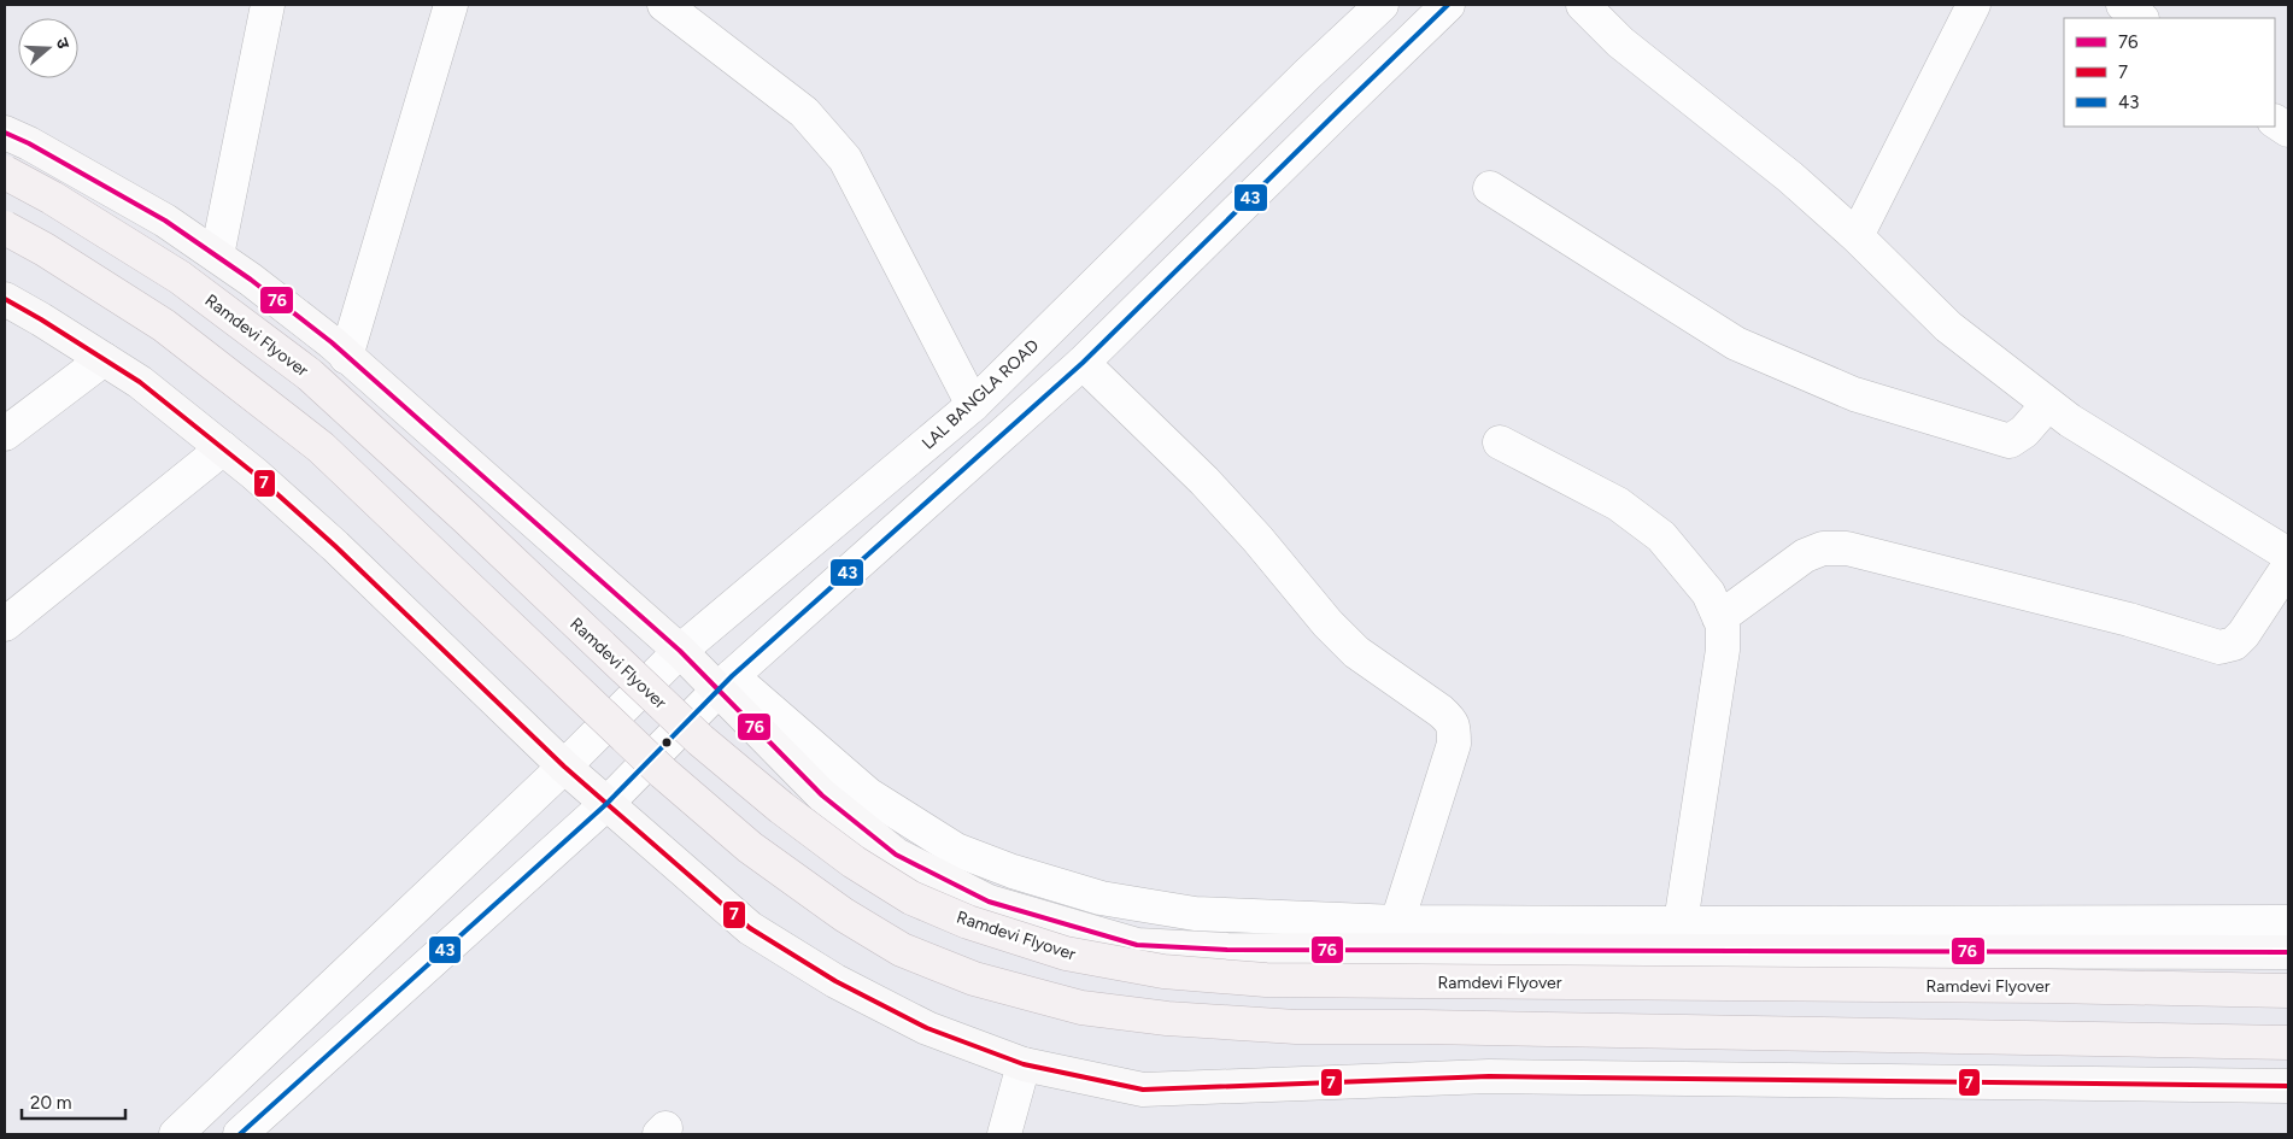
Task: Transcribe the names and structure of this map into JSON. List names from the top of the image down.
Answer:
{
  "streets": {
    "highway": ["Ramdevi Flyover"],
    "street": ["LAL BANGLA ROAD"]
  },
  "lines": ["transit line 43", "transit line 76", "transit line 7"],
  "legend": ["76", "7", "43"],
  "scale_bar": "20 m",
  "north": "right"
}
